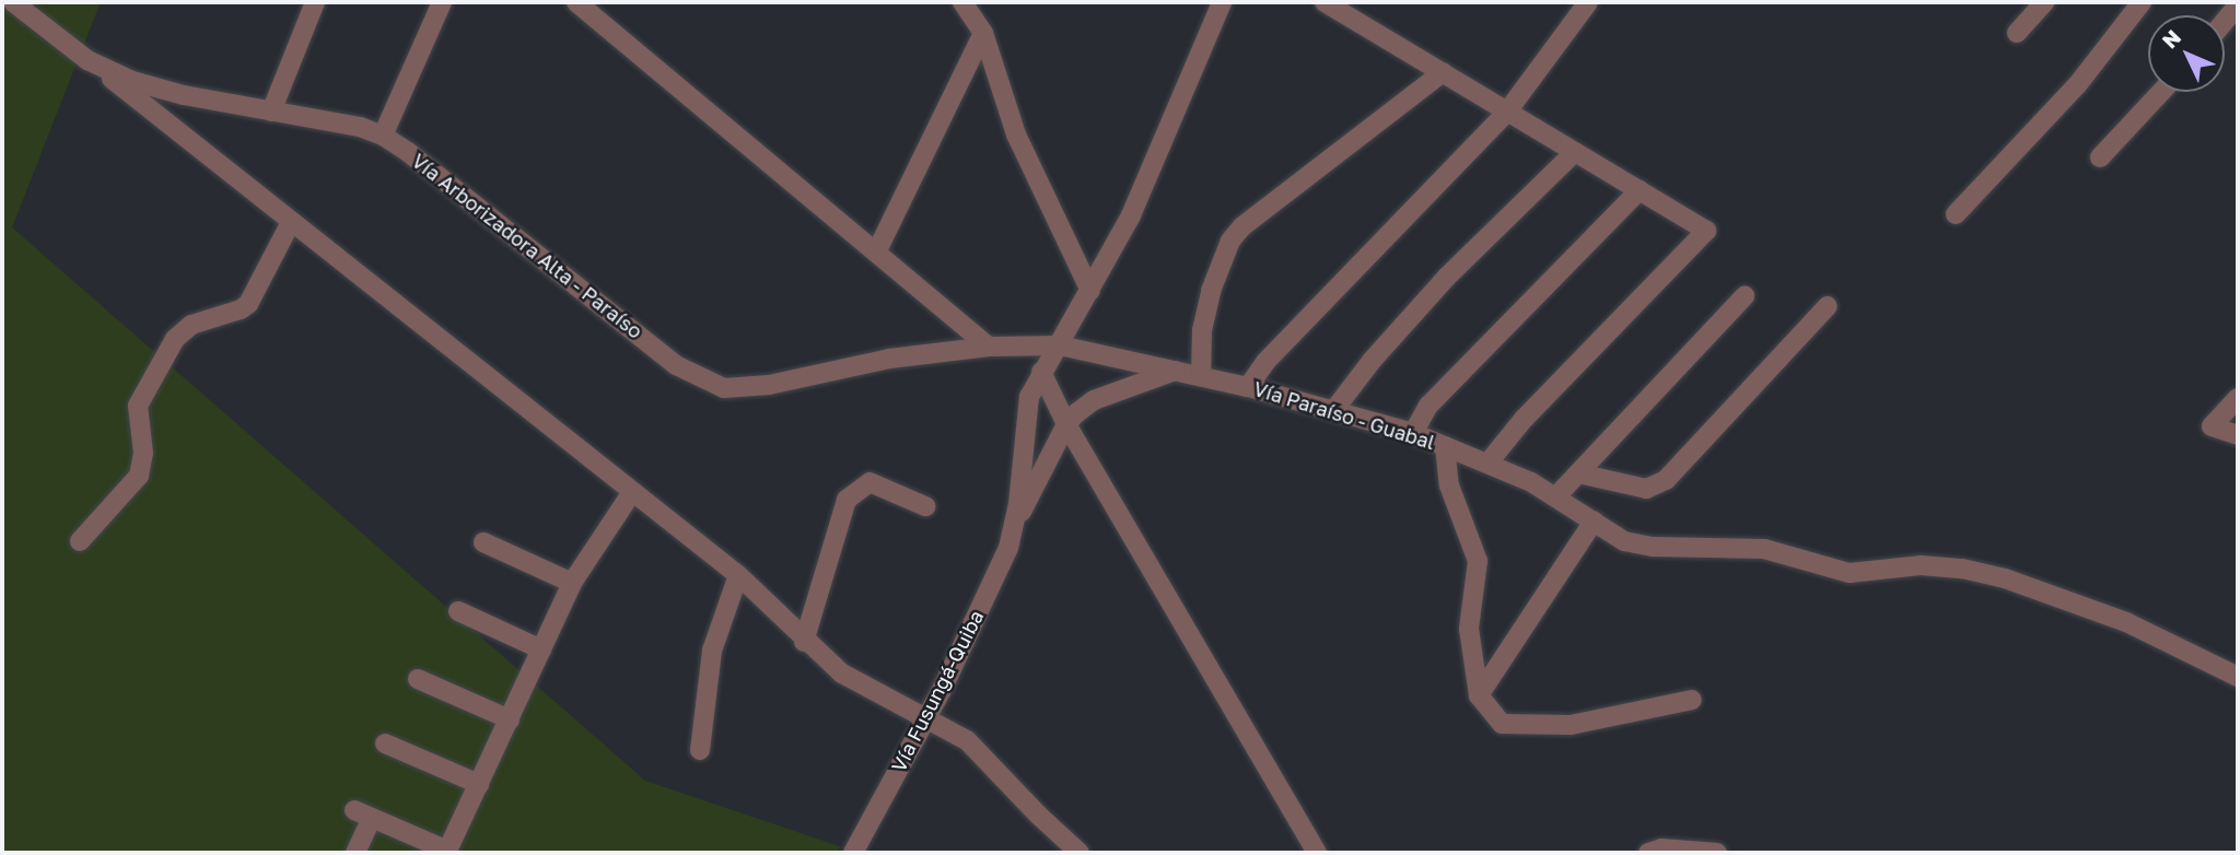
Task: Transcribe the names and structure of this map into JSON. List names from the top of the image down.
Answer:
{
  "streets": {
    "street": ["Vía Arborizadora Alta - Paraíso", "Vía Paraíso - Guabal", "Vía Fusungá-Quiba"]
  },
  "crossings": [
    ["Vía Arborizadora Alta - Paraíso", "Vía Paraíso - Guabal"]
  ],
  "north": "top left"
}
